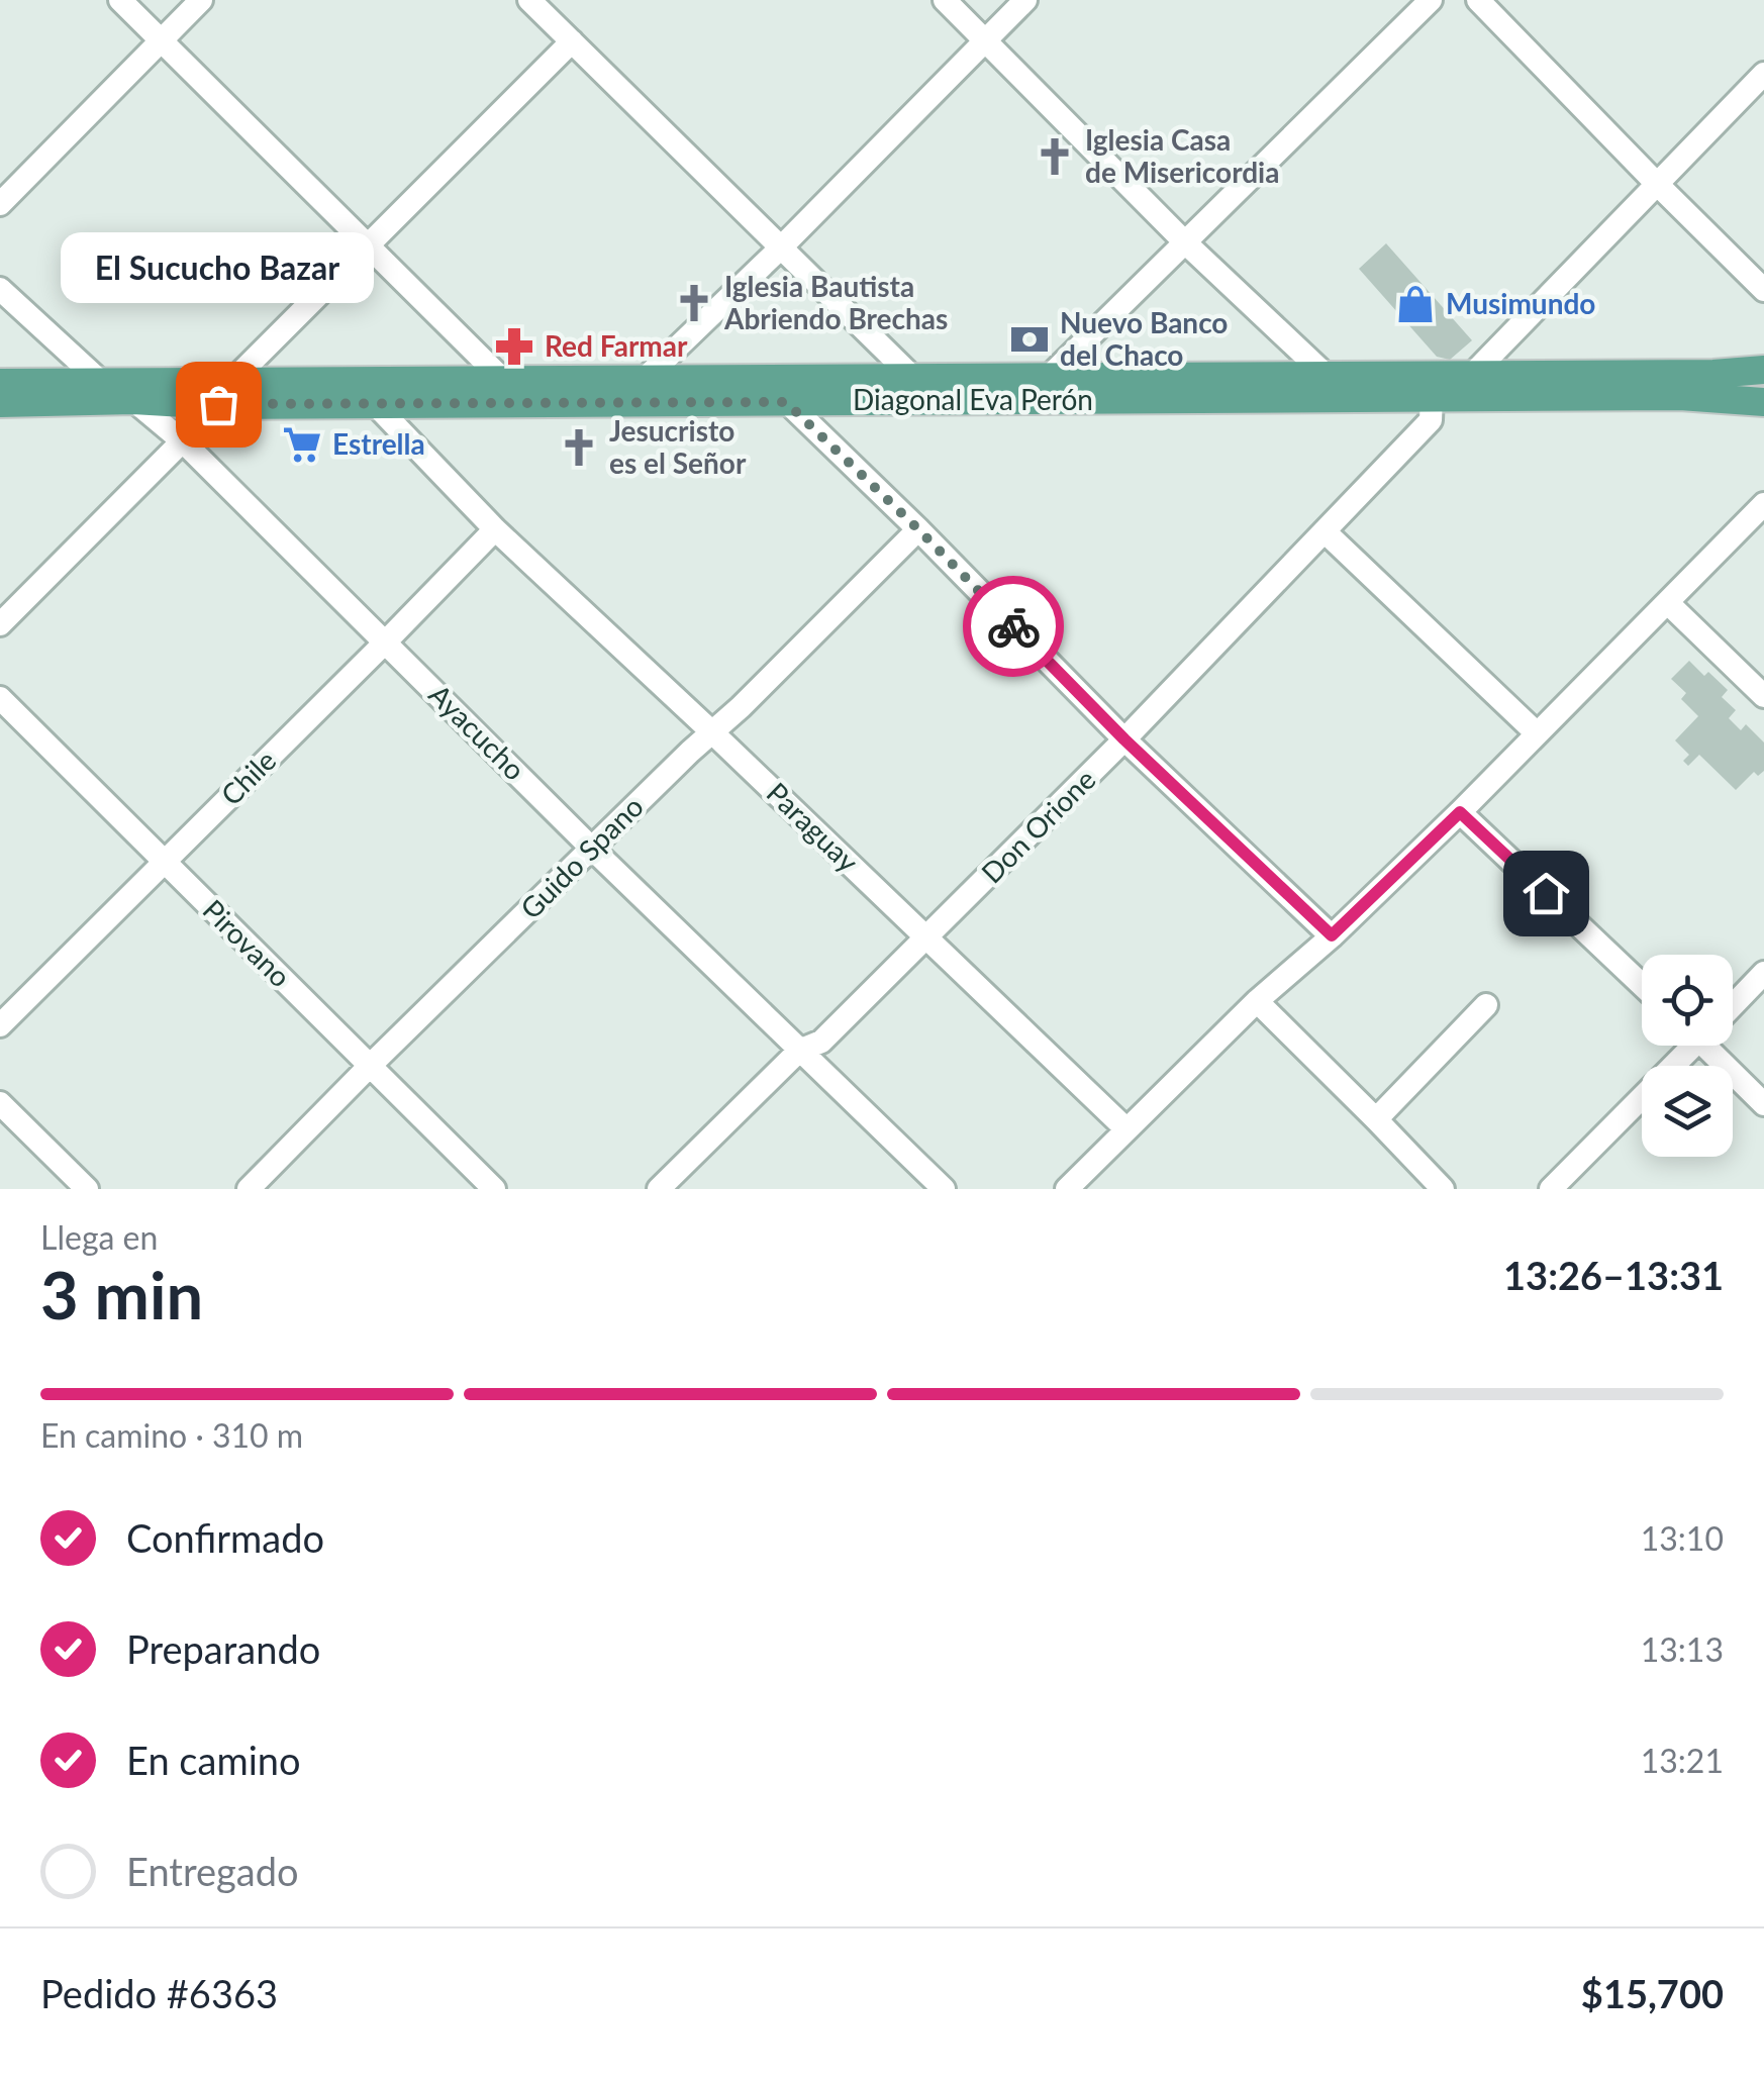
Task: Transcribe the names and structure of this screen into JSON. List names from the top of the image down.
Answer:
{
  "streets": {
    "main road": ["Diagonal Eva Perón"],
    "street": [
      "Ayacucho",
      "Chile",
      "Don Orione",
      "Paraguay",
      "Guido Spano",
      "Pirovano"
    ]
  },
  "crossings": [
    ["Diagonal Eva Perón", "Ayacucho"],
    ["Diagonal Eva Perón", "Don Orione"],
    ["Diagonal Eva Perón", "Paraguay"],
    ["Ayacucho", "Chile"],
    ["Ayacucho", "Don Orione"],
    ["Ayacucho", "Guido Spano"],
    ["Chile", "Paraguay"],
    ["Chile", "Pirovano"],
    ["Don Orione", "Paraguay"],
    ["Paraguay", "Guido Spano"],
    ["Guido Spano", "Pirovano"]
  ],
  "places": {
    "church": ["Iglesia Casa de Misericordia", "Iglesia Bautista Abriendo Brechas", "Jesucristo es el Señor"],
    "shop": ["Musimundo"],
    "bank": ["Nuevo Banco del Chaco"],
    "pharmacy": ["Red Farmar"],
    "other": ["El Sucucho Bazar"],
    "supermarket": ["Estrella"]
  },
  "page": {
    "bubble": "El Sucucho Bazar",
    "heading": ["3 min", "Llega en", "13:26–13:31"],
    "panel": ["Pedido #6363", "$15,700"],
    "bar": "En camino · 310 m",
    "list": [
      ["Confirmado", "13:10"],
      ["Preparando", "13:13"],
      ["En camino", "13:21"],
      "Entregado"
    ]
  }
}
